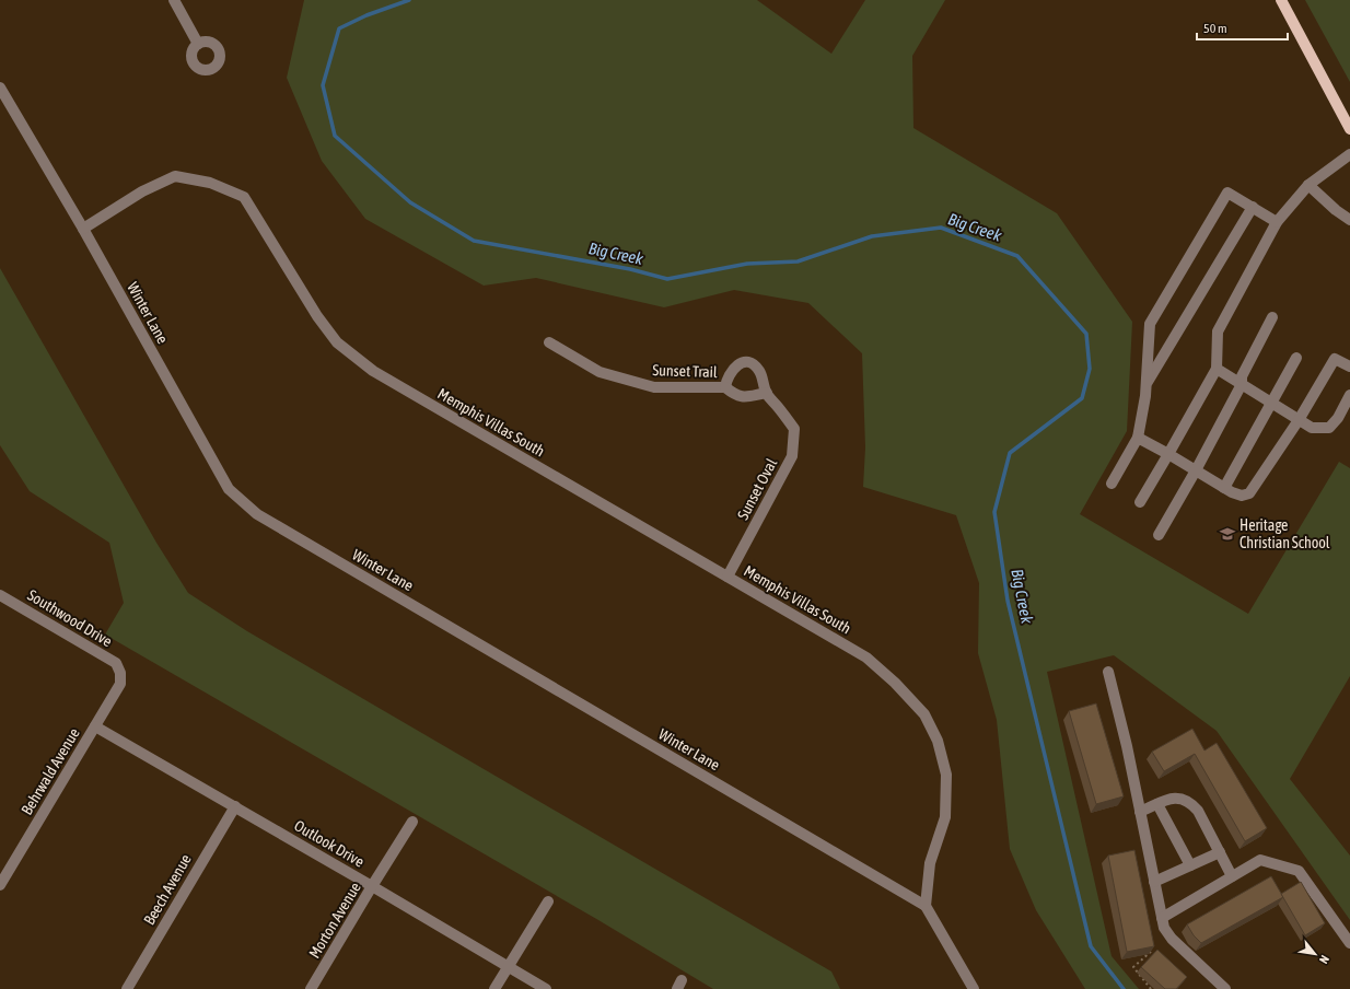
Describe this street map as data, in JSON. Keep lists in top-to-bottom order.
{
  "streets": {
    "street": [
      "Winter Lane",
      "Sunset Trail",
      "Memphis Villas South",
      "Sunset Oval",
      "Southwood Drive",
      "Behrwald Avenue",
      "Outlook Drive",
      "Beech Avenue",
      "Morton Avenue"
    ]
  },
  "crossings": [
    ["Winter Lane", "Memphis Villas South"],
    ["Sunset Trail", "Sunset Oval"],
    ["Memphis Villas South", "Sunset Oval"],
    ["Southwood Drive", "Behrwald Avenue"],
    ["Behrwald Avenue", "Outlook Drive"],
    ["Outlook Drive", "Beech Avenue"],
    ["Outlook Drive", "Morton Avenue"]
  ],
  "water": ["Big Creek"],
  "places": {
    "school or university": ["Heritage Christian School"]
  },
  "scale_bar": "50 m",
  "north": "bottom right"
}
